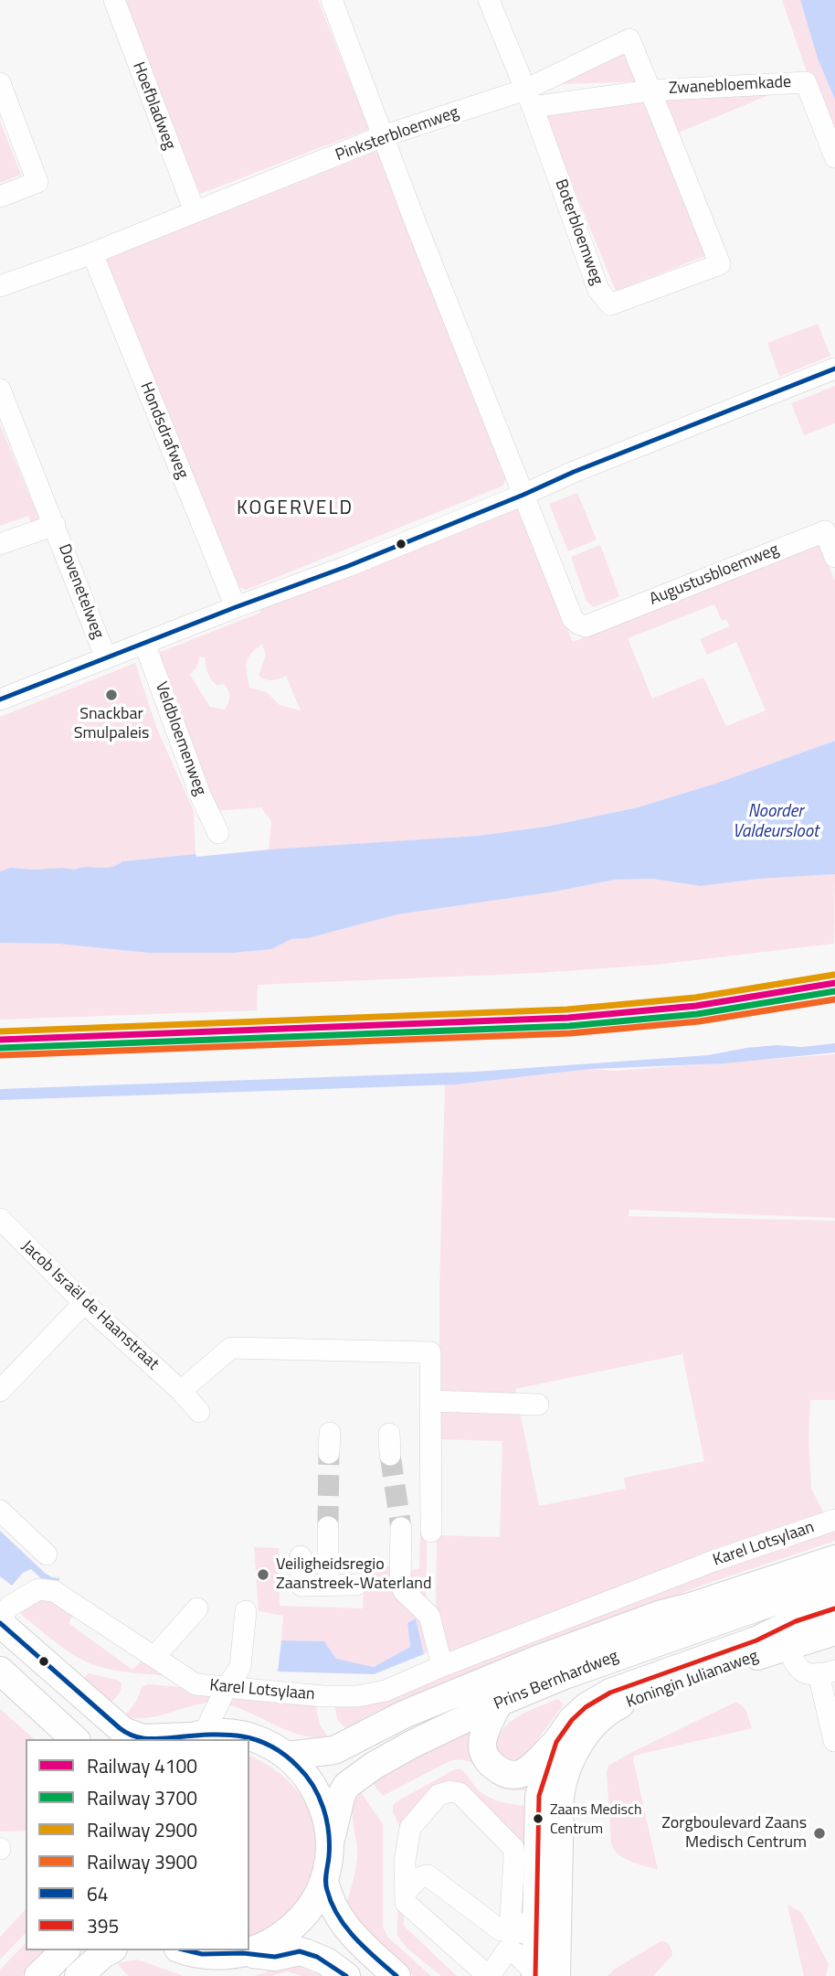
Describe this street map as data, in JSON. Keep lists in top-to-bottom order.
{
  "streets": {
    "main road": ["Koningin Julianaweg", "Prins Bernhardweg"],
    "street": [
      "Zwanebloemkade",
      "Hoefbladweg",
      "Pinksterbloemweg",
      "Boterbloemweg",
      "Hondsdrafweg",
      "Augustusbloemweg",
      "Dovenetelweg",
      "Veldbloemenweg",
      "Jacob Israël de Haanstraat",
      "Karel Lotsylaan"
    ]
  },
  "crossings": [
    ["Zwanebloemkade", "Pinksterbloemweg"],
    ["Zwanebloemkade", "Boterbloemweg"],
    ["Hoefbladweg", "Pinksterbloemweg"],
    ["Pinksterbloemweg", "Boterbloemweg"],
    ["Pinksterbloemweg", "Hondsdrafweg"]
  ],
  "districts": ["KOGERVELD"],
  "water": ["Noorder Valdeursloot"],
  "places": [
    "Snackbar Smulpaleis",
    "Veiligheidsregio Zaanstreek-Waterland",
    "Zaans Medisch Centrum",
    "Zorgboulevard Zaans Medisch Centrum"
  ],
  "lines": [
    "transit line 64",
    "rail line 2900",
    "rail line 4100",
    "rail line 3700",
    "rail line 3900",
    "transit line 395"
  ],
  "legend": [
    "Railway 4100",
    "Railway 3700",
    "Railway 2900",
    "Railway 3900",
    "64",
    "395"
  ]
}
